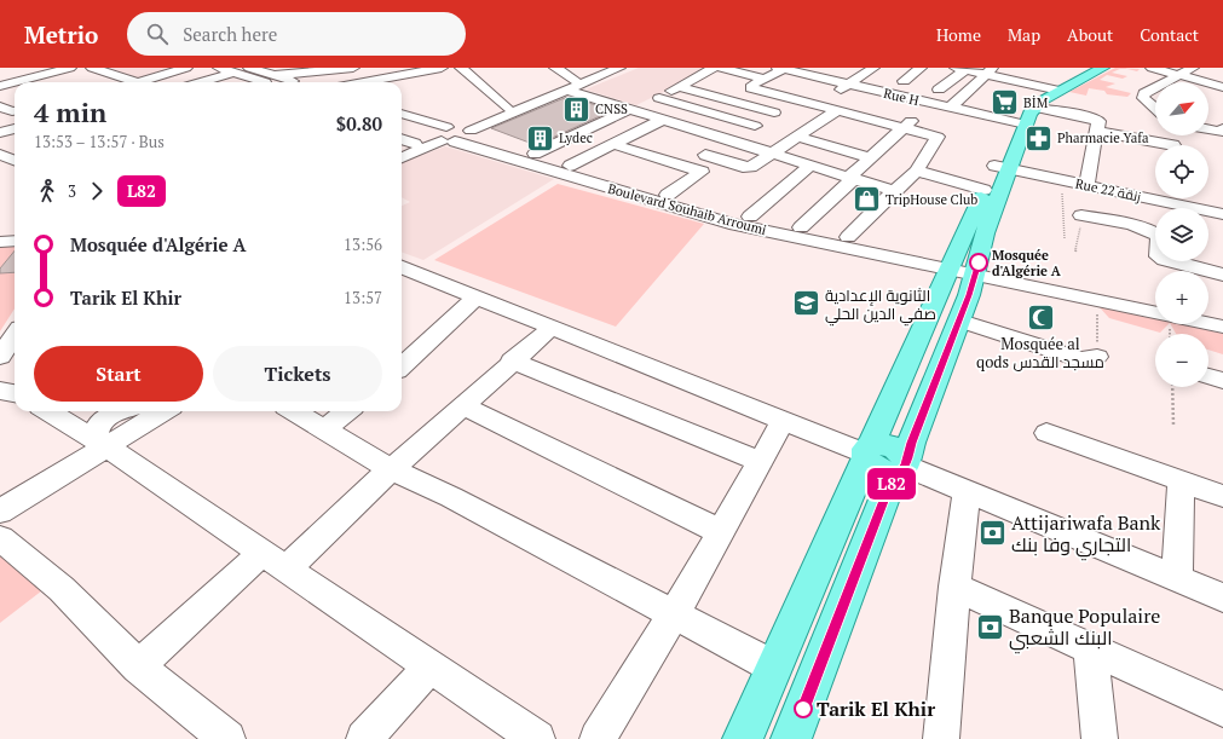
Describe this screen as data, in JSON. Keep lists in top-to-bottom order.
{
  "streets": {
    "street": ["Rue H", "Rue 22 زنقة", "Boulevard Souhaib Arroumi"]
  },
  "places": {
    "supermarket": ["BİM"],
    "building": ["CNSS", "Lydec"],
    "pharmacy": ["Pharmacie Yafa"],
    "shop": ["TripHouse Club"],
    "other": ["Mosquée d'Algérie A", "Tarik El Khir"],
    "school or university": ["الثانوية الإعدادية صفي الدين الحلي"],
    "mosque": ["Mosquée al qods مسجد القدس"],
    "bank": ["Attijariwafa Bank التجاري وفا بنك", "Banque Populaire البنك الشعبي"]
  },
  "lines": ["bus line L82"],
  "north": "top right",
  "page": {
    "header": "Metrio",
    "search": "Search here",
    "nav": [
      "Home",
      "Map",
      "About",
      "Contact"
    ],
    "on_map": "L82",
    "map_buttons": ["+", "−"],
    "heading": ["4 min", "13:53 – 13:57 · Bus", "$0.80"],
    "legs": ["3", "L82"],
    "list": [
      {
        "name": "Mosquée d'Algérie A",
        "value": "13:56"
      },
      {
        "name": "Tarik El Khir",
        "value": "13:57"
      }
    ],
    "buttons": ["Start", "Tickets"]
  }
}
